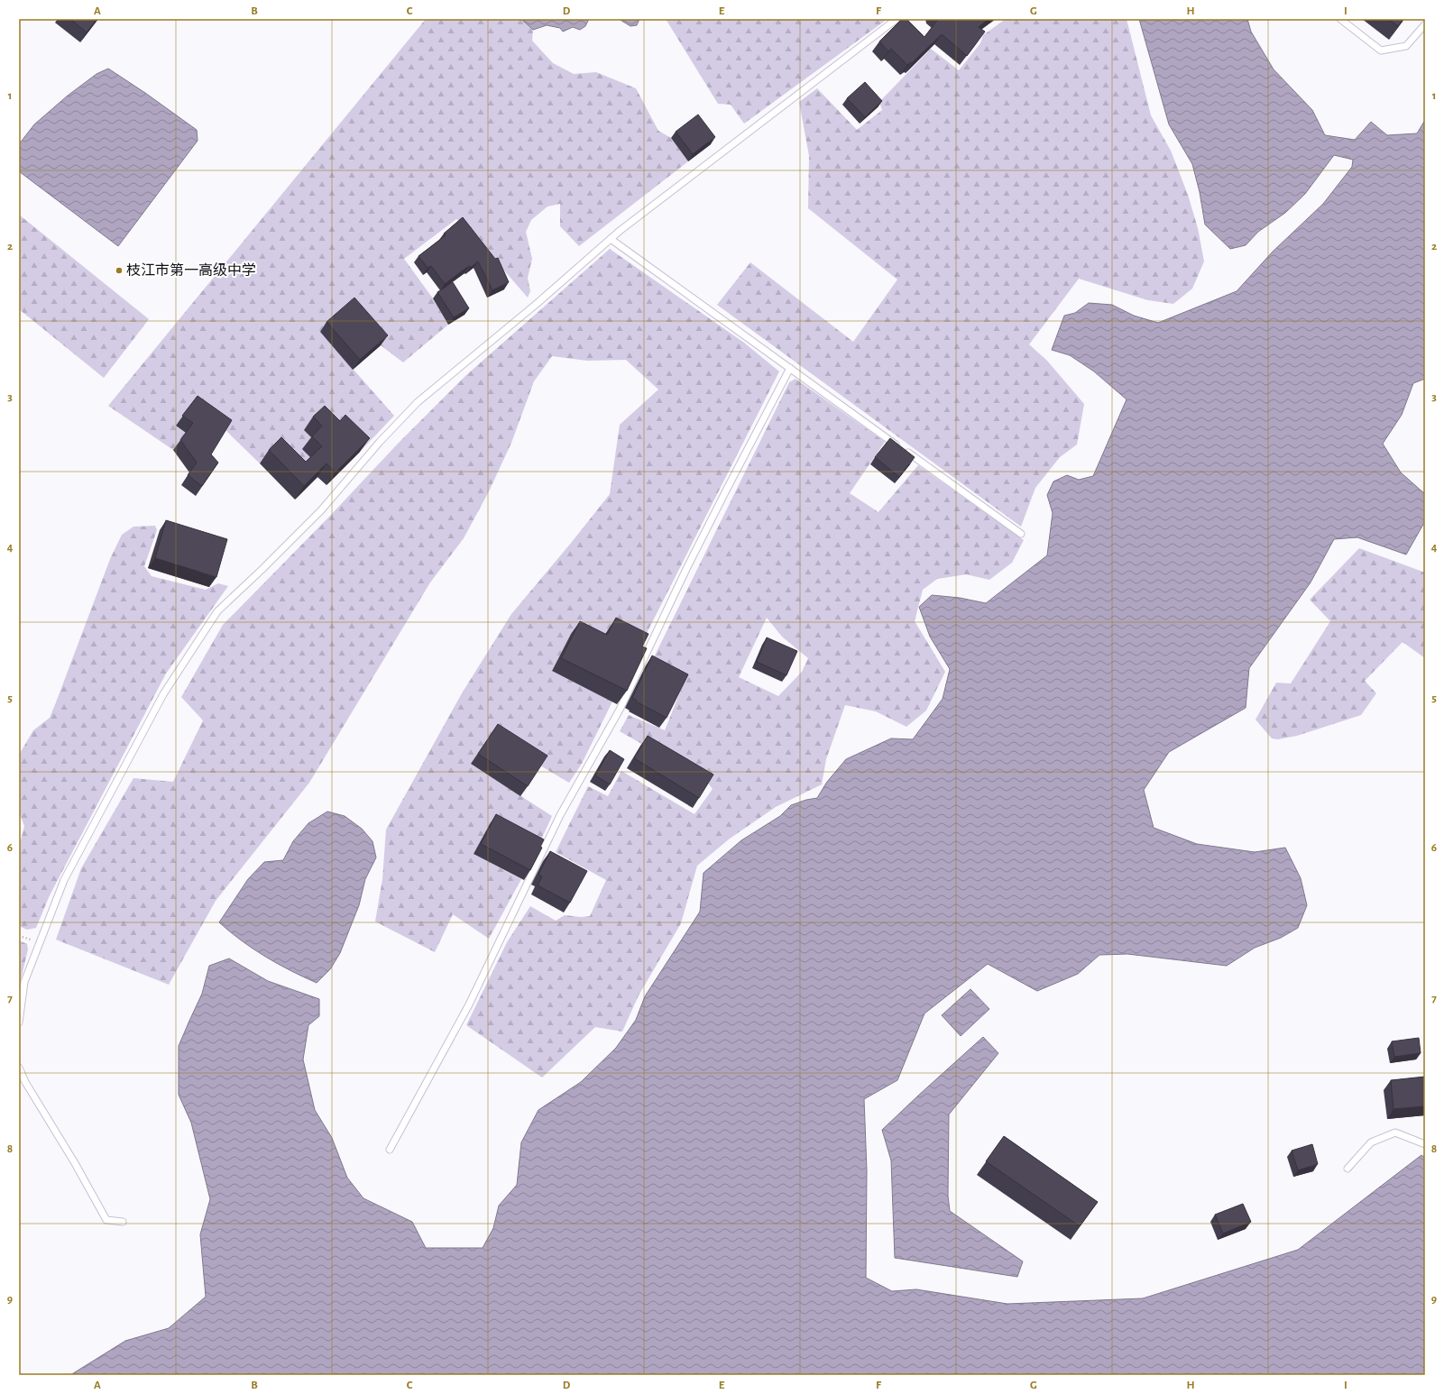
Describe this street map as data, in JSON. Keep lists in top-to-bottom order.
{
  "places": ["枝江市第一高级中学"],
  "grid": {
    "columns": [
      "A",
      "B",
      "C",
      "D",
      "E",
      "F",
      "G",
      "H",
      "I"
    ],
    "rows": [
      "1",
      "2",
      "3",
      "4",
      "5",
      "6",
      "7",
      "8",
      "9"
    ]
  }
}
